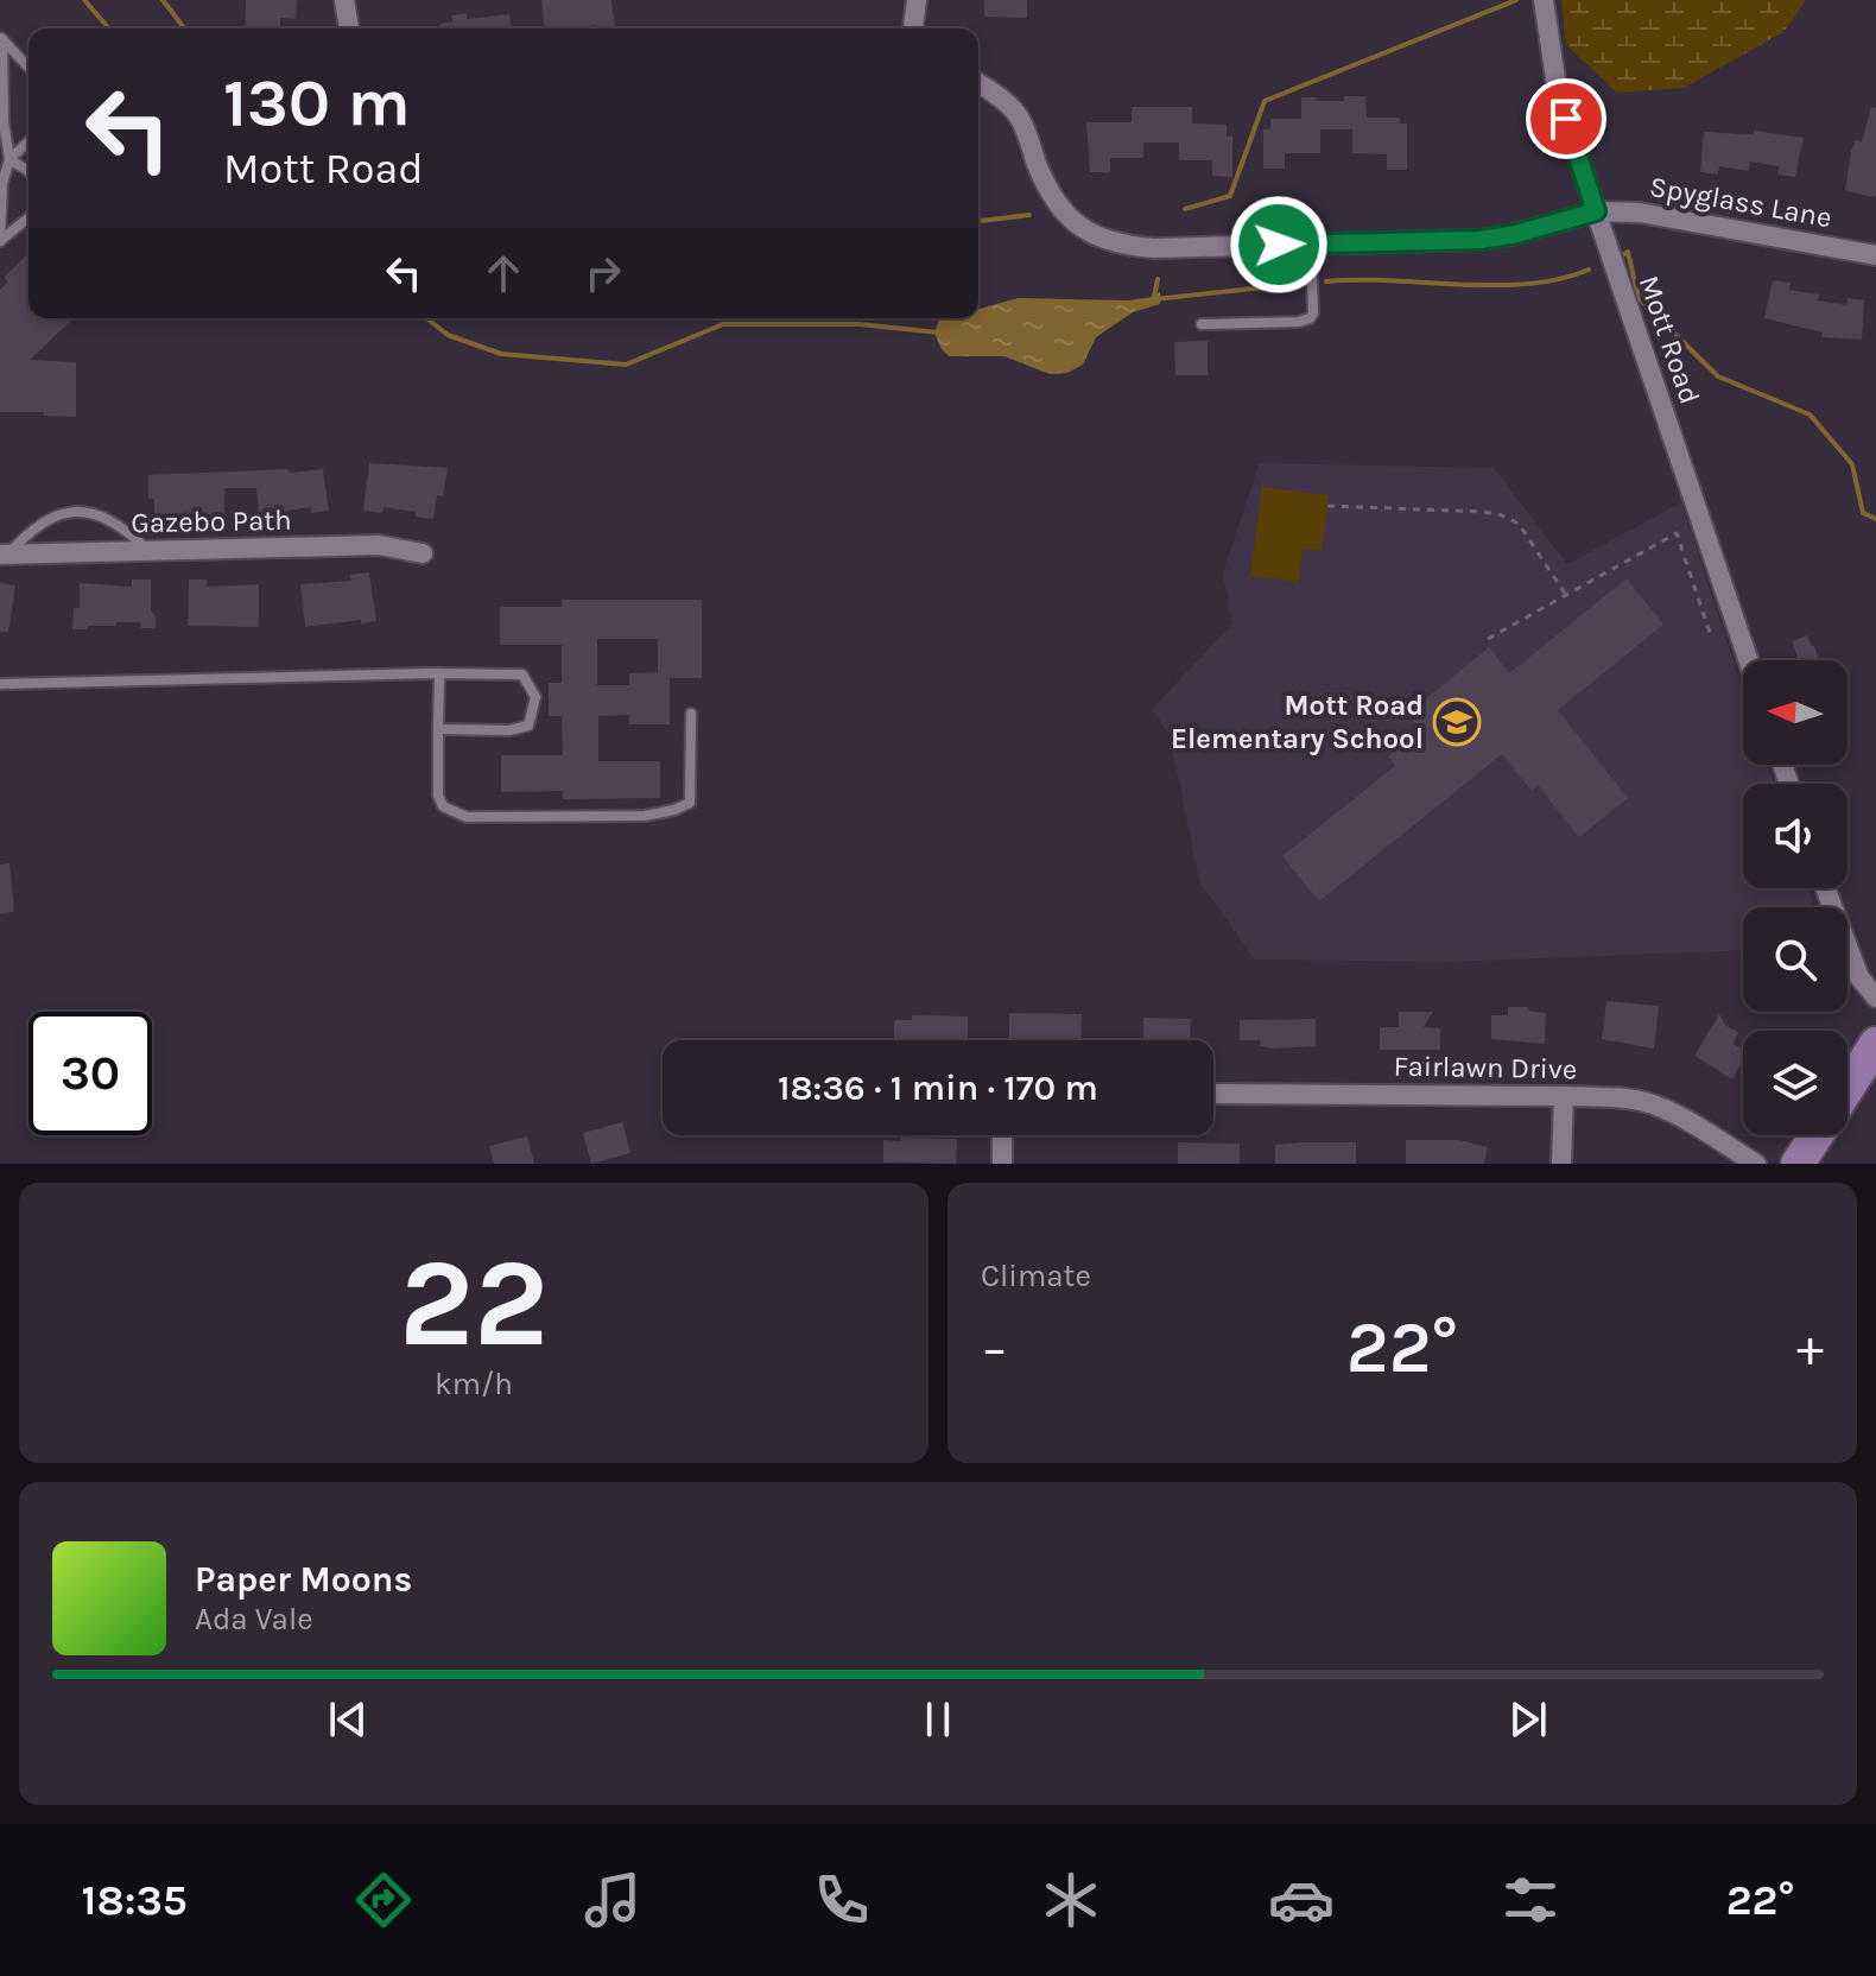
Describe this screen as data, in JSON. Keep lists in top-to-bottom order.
{
  "streets": {
    "street": [
      "Spyglass Lane",
      "Mott Road",
      "Gazebo Path",
      "Fairlawn Drive"
    ]
  },
  "crossings": [
    ["Spyglass Lane", "Mott Road"]
  ],
  "places": {
    "school or university": ["Mott Road Elementary School"]
  },
  "north": "left",
  "page": {
    "turn": ["130 m", "Mott Road"],
    "limit": "30",
    "trip": "18:36 · 1 min · 170 m",
    "tile": [
      ["22", "km/h"],
      "Climate"
    ],
    "heat": ["−", "22°", "+"],
    "song": ["Paper Moons", "Ada Vale"],
    "tabs": ["18:35", "22°"]
  }
}
